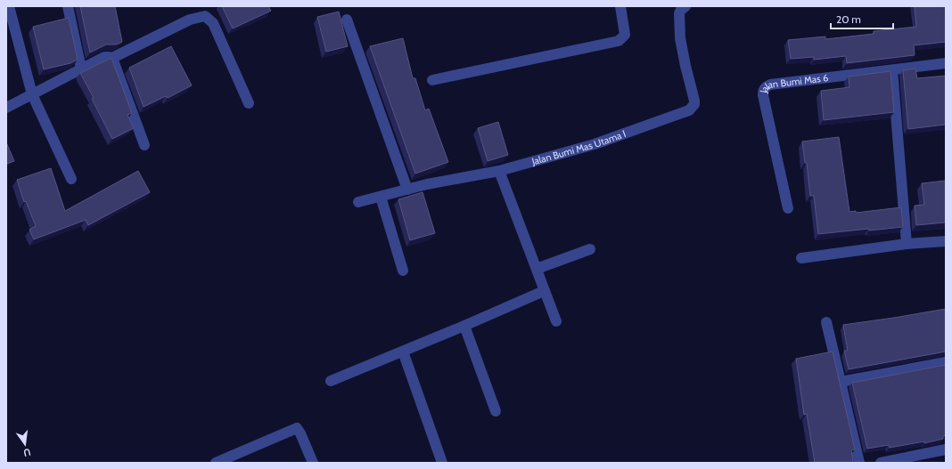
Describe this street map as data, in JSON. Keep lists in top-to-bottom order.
{
  "streets": {
    "street": ["Jalan Bumi Mas 6", "Jalan Bumi Mas Utama I"]
  },
  "scale_bar": "20 m",
  "north": "bottom"
}
